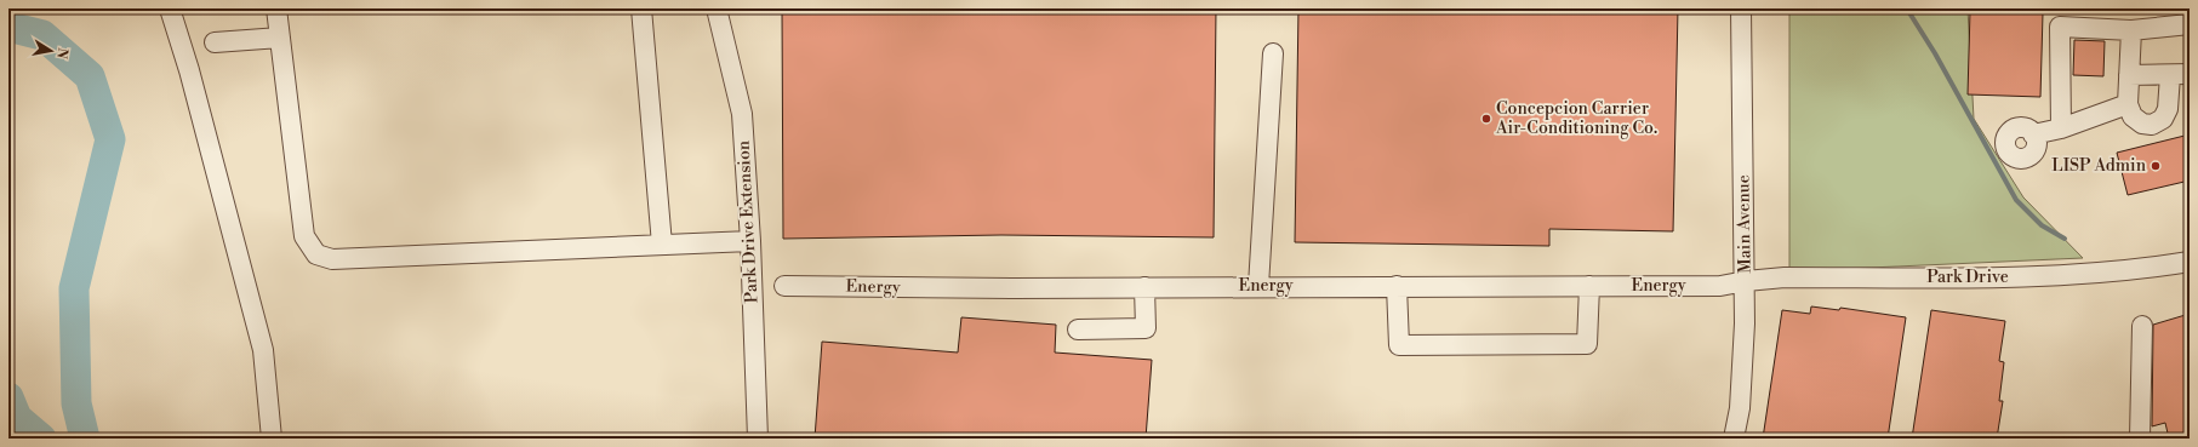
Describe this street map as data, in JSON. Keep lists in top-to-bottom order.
{
  "streets": {
    "street": [
      "Park Drive Extension",
      "Main Avenue",
      "Park Drive",
      "Energy"
    ]
  },
  "crossings": [
    ["Main Avenue", "Park Drive"],
    ["Main Avenue", "Energy"],
    ["Park Drive", "Energy"]
  ],
  "places": ["Concepcion Carrier Air-Conditioning Co.", "LISP Admin"],
  "north": "right"
}
